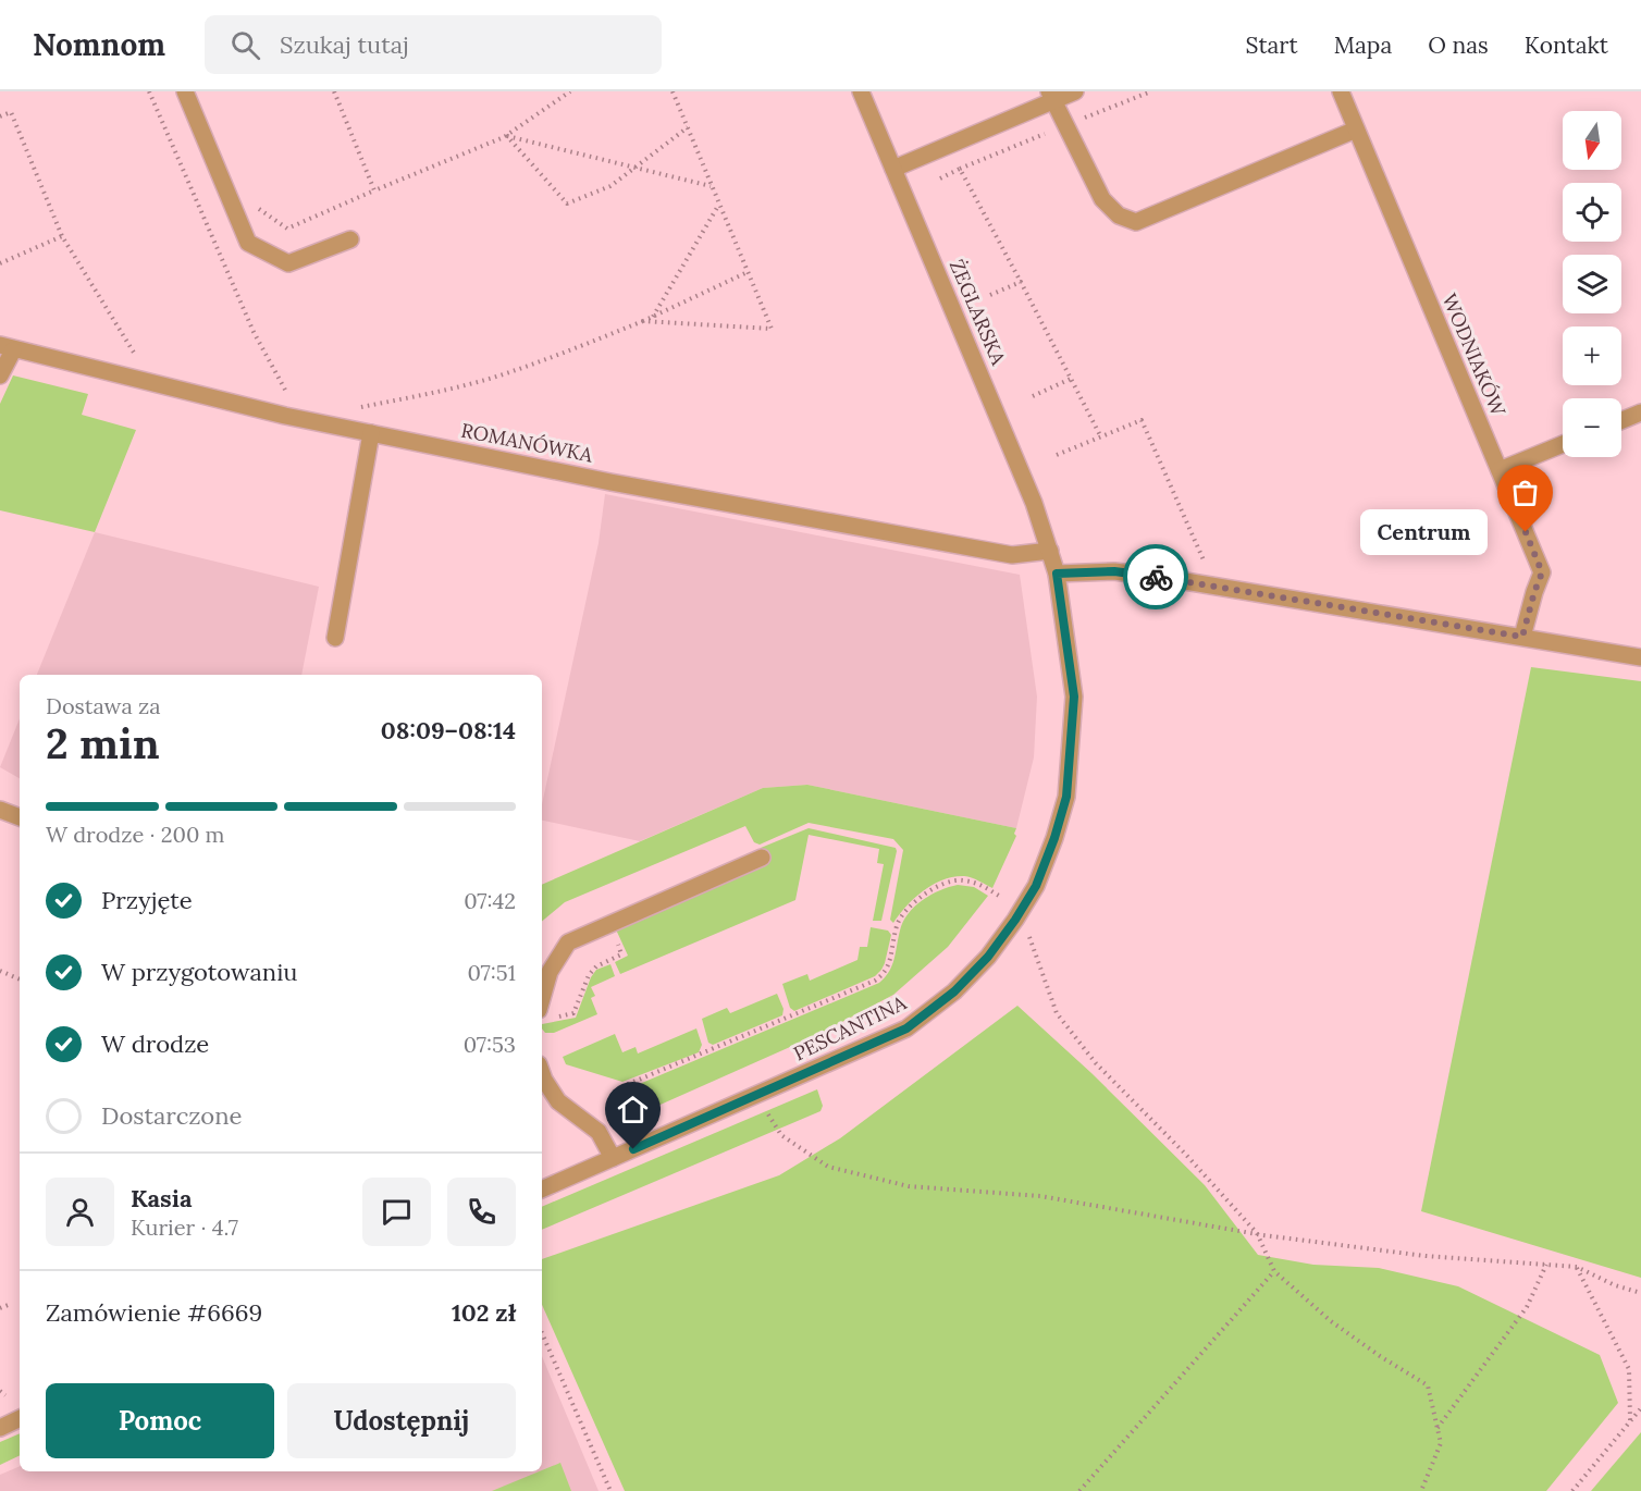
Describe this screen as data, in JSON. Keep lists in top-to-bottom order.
{
  "streets": {
    "street": [
      "ŻEGLARSKA",
      "WODNIAKÓW",
      "ROMANÓWKA",
      "PESCANTINA"
    ]
  },
  "crossings": [
    ["ŻEGLARSKA", "ROMANÓWKA"],
    ["ŻEGLARSKA", "PESCANTINA"],
    ["ROMANÓWKA", "PESCANTINA"]
  ],
  "places": ["Centrum"],
  "north": "bottom",
  "page": {
    "header": "Nomnom",
    "search": "Szukaj tutaj",
    "nav": [
      "Start",
      "Mapa",
      "O nas",
      "Kontakt"
    ],
    "map_buttons": ["+", "−"],
    "bubble": "Centrum",
    "heading": ["2 min", "Dostawa za", "08:09–08:14"],
    "panel": [
      "Kasia",
      "Kurier · 4.7",
      "Zamówienie #6669",
      "102 zł"
    ],
    "bar": "W drodze · 200 m",
    "list": [
      ["Przyjęte", "07:42"],
      ["W przygotowaniu", "07:51"],
      ["W drodze", "07:53"],
      "Dostarczone"
    ],
    "buttons": ["Pomoc", "Udostępnij"]
  }
}
